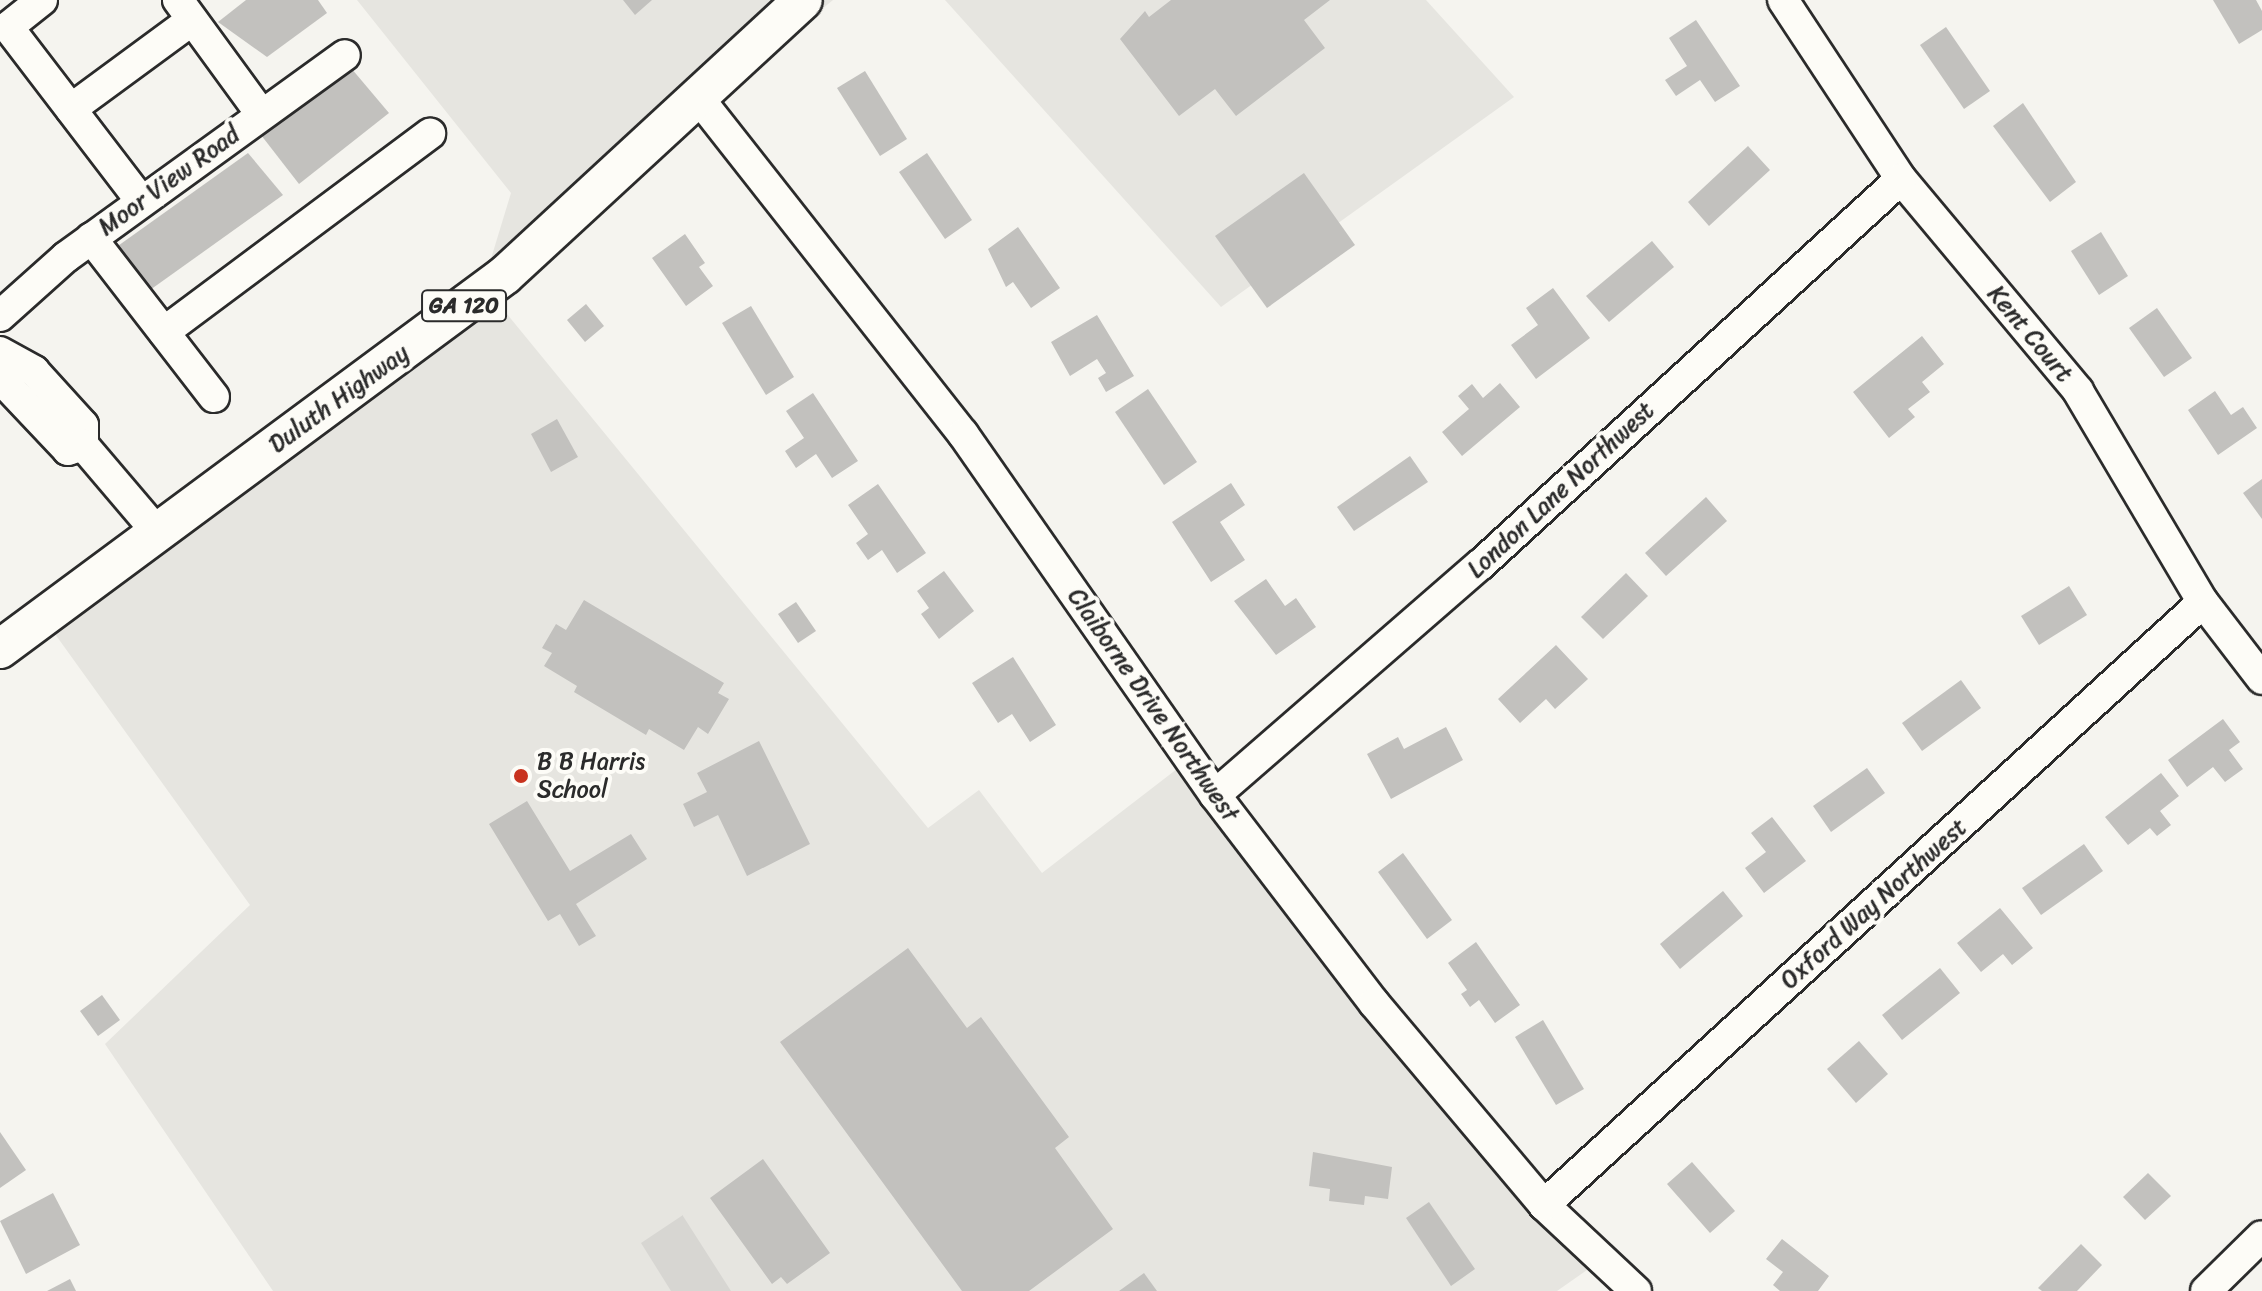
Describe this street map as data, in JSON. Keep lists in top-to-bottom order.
{
  "streets": {
    "main road": ["GA 120", "Duluth Highway"],
    "street": [
      "Moor View Road",
      "Kent Court",
      "London Lane Northwest",
      "Claiborne Drive Northwest",
      "Oxford Way Northwest"
    ]
  },
  "crossings": [
    ["Kent Court", "London Lane Northwest"],
    ["Kent Court", "Oxford Way Northwest"],
    ["Duluth Highway", "Claiborne Drive Northwest"],
    ["London Lane Northwest", "Claiborne Drive Northwest"],
    ["Claiborne Drive Northwest", "Oxford Way Northwest"]
  ],
  "places": ["B B Harris School"]
}
